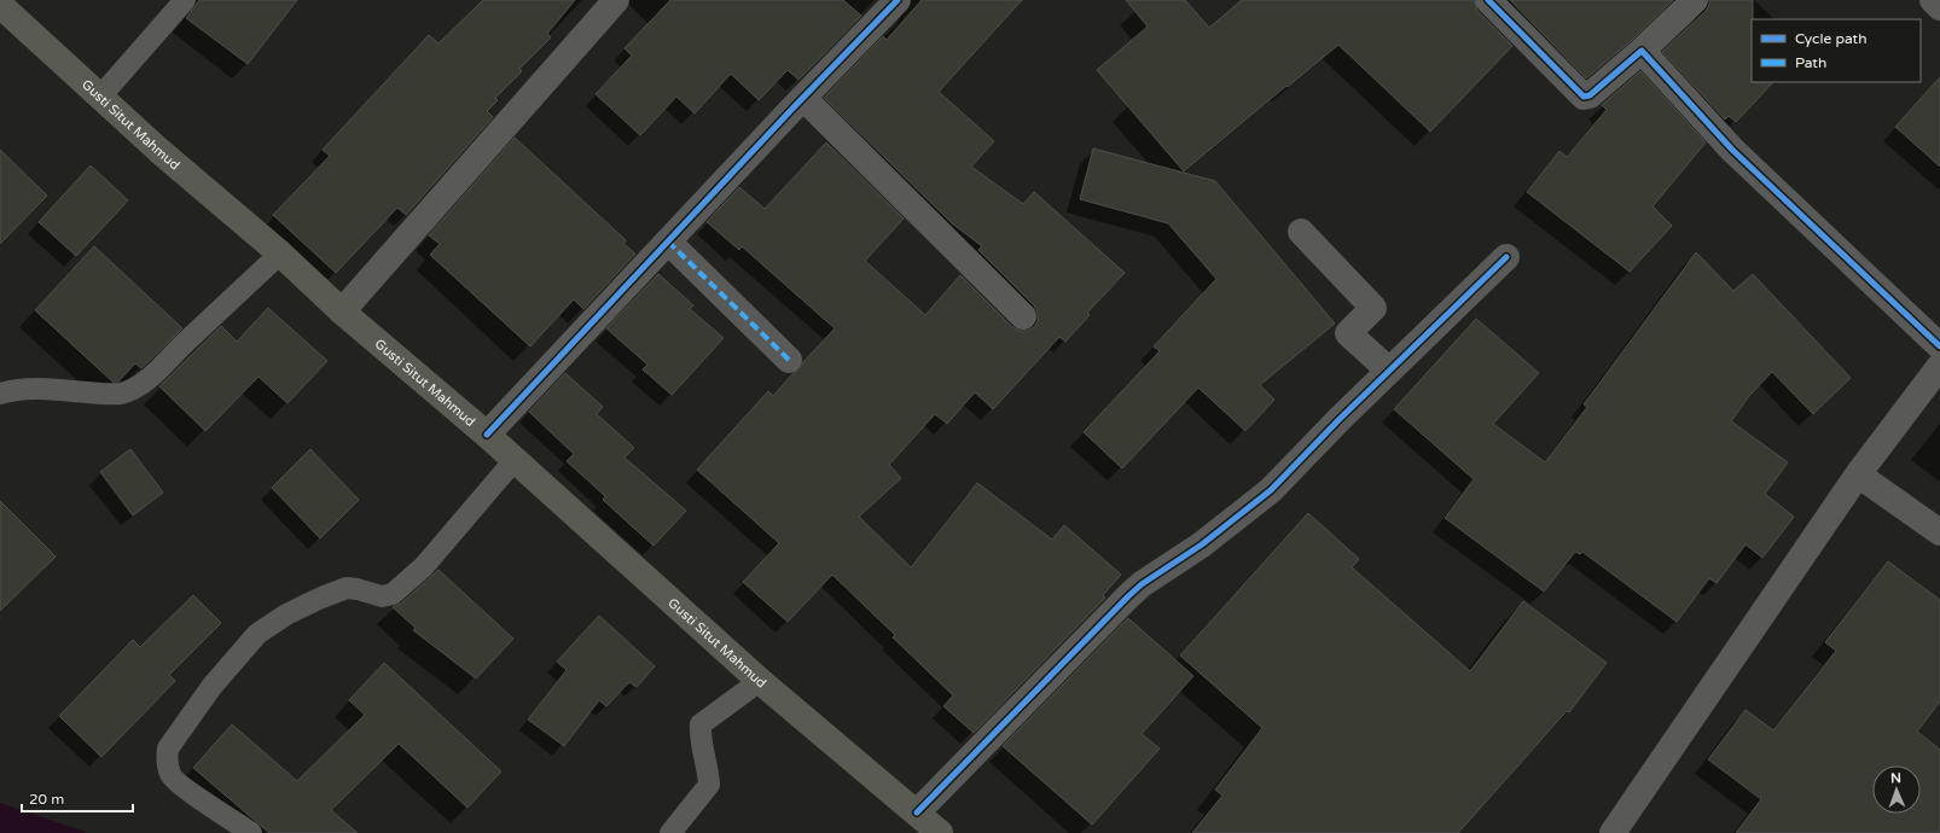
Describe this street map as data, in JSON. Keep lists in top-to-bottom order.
{
  "streets": {
    "highway": ["Gusti Situt Mahmud"]
  },
  "legend": ["Cycle path", "Path"],
  "scale_bar": "20 m",
  "north": "top"
}
